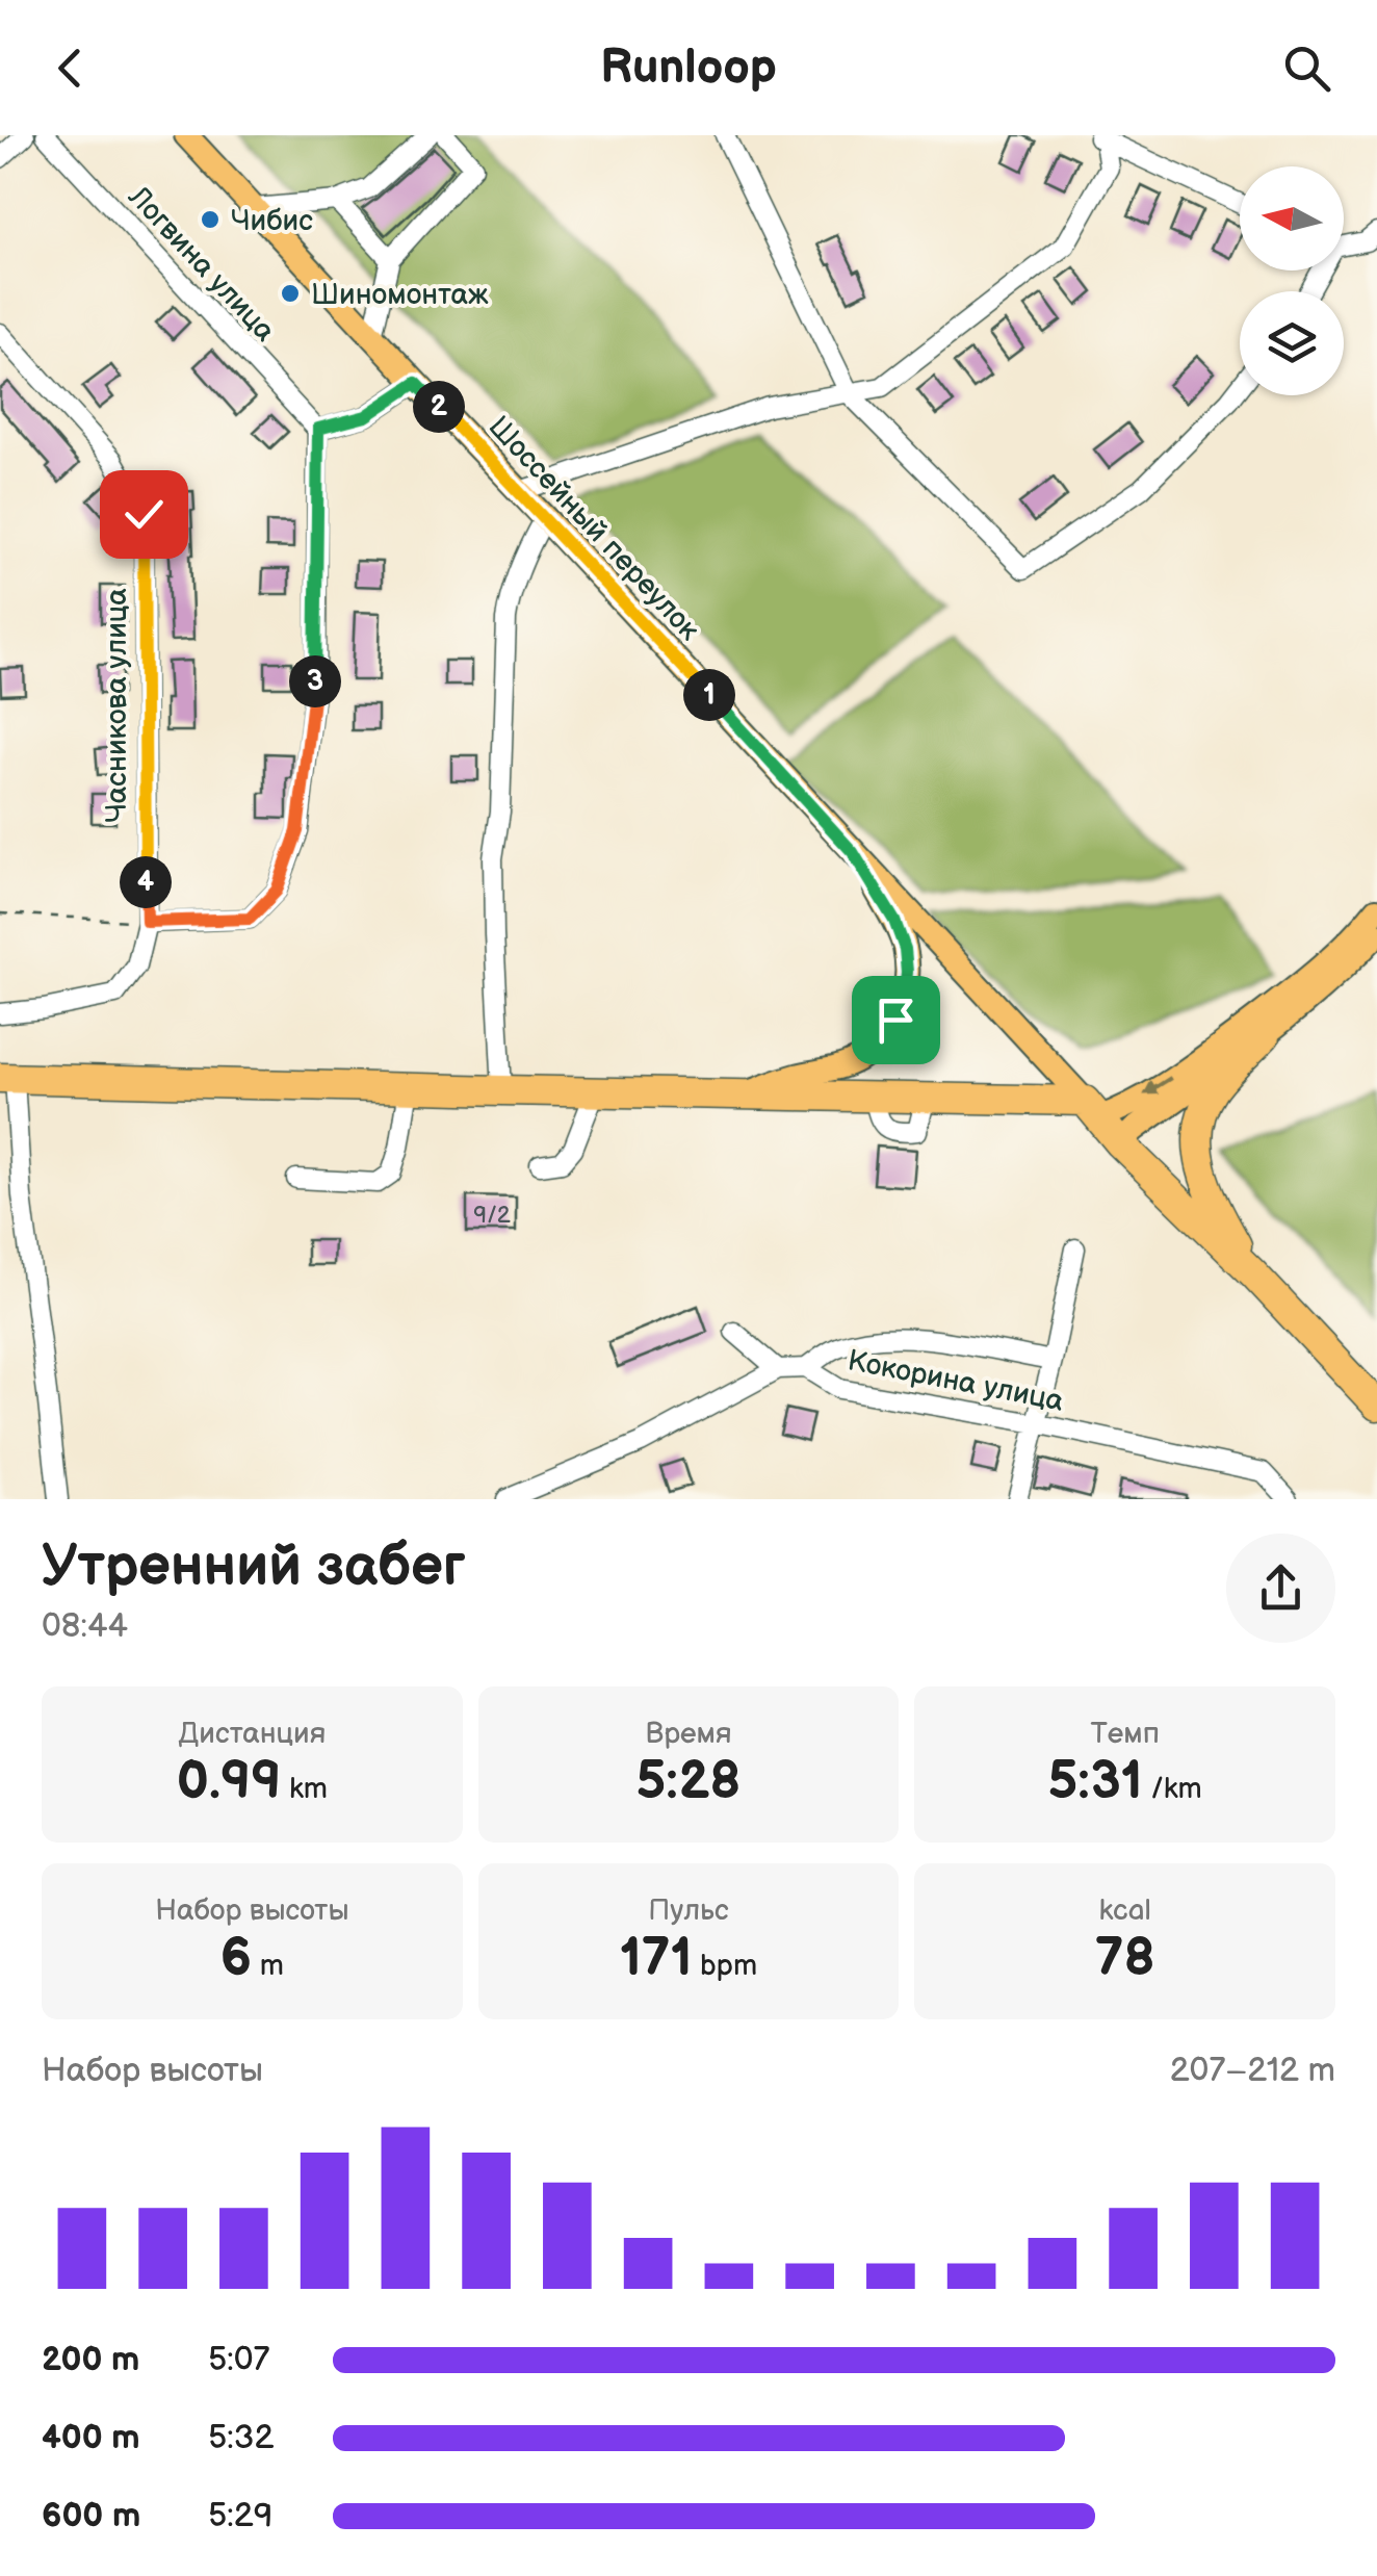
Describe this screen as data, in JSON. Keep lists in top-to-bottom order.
{
  "streets": {
    "main road": ["Шоссейный переулок"],
    "street": ["Логвина улица", "Часникова улица", "Кокорина улица"]
  },
  "places": ["Чибис", "Шиномонтаж"],
  "house_numbers": ["9/2"],
  "north": "left",
  "page": {
    "header": "Runloop",
    "pins": [
      "2",
      "3",
      "1",
      "4"
    ],
    "heading": ["Утренний забег", "08:44"],
    "stats": [
      ["Дистанция", "0.99 km"],
      ["Время", "5:28"],
      ["Темп", "5:31 /km"],
      ["Набор высоты", "6 m"],
      ["Пульс", "171 bpm"],
      ["kcal", "78"]
    ],
    "chart": ["Набор высоты", "207–212 m"],
    "list": [
      {
        "name": "200 m",
        "note": "5:07"
      },
      {
        "name": "400 m",
        "note": "5:32"
      },
      {
        "name": "600 m",
        "note": "5:29"
      }
    ]
  }
}
